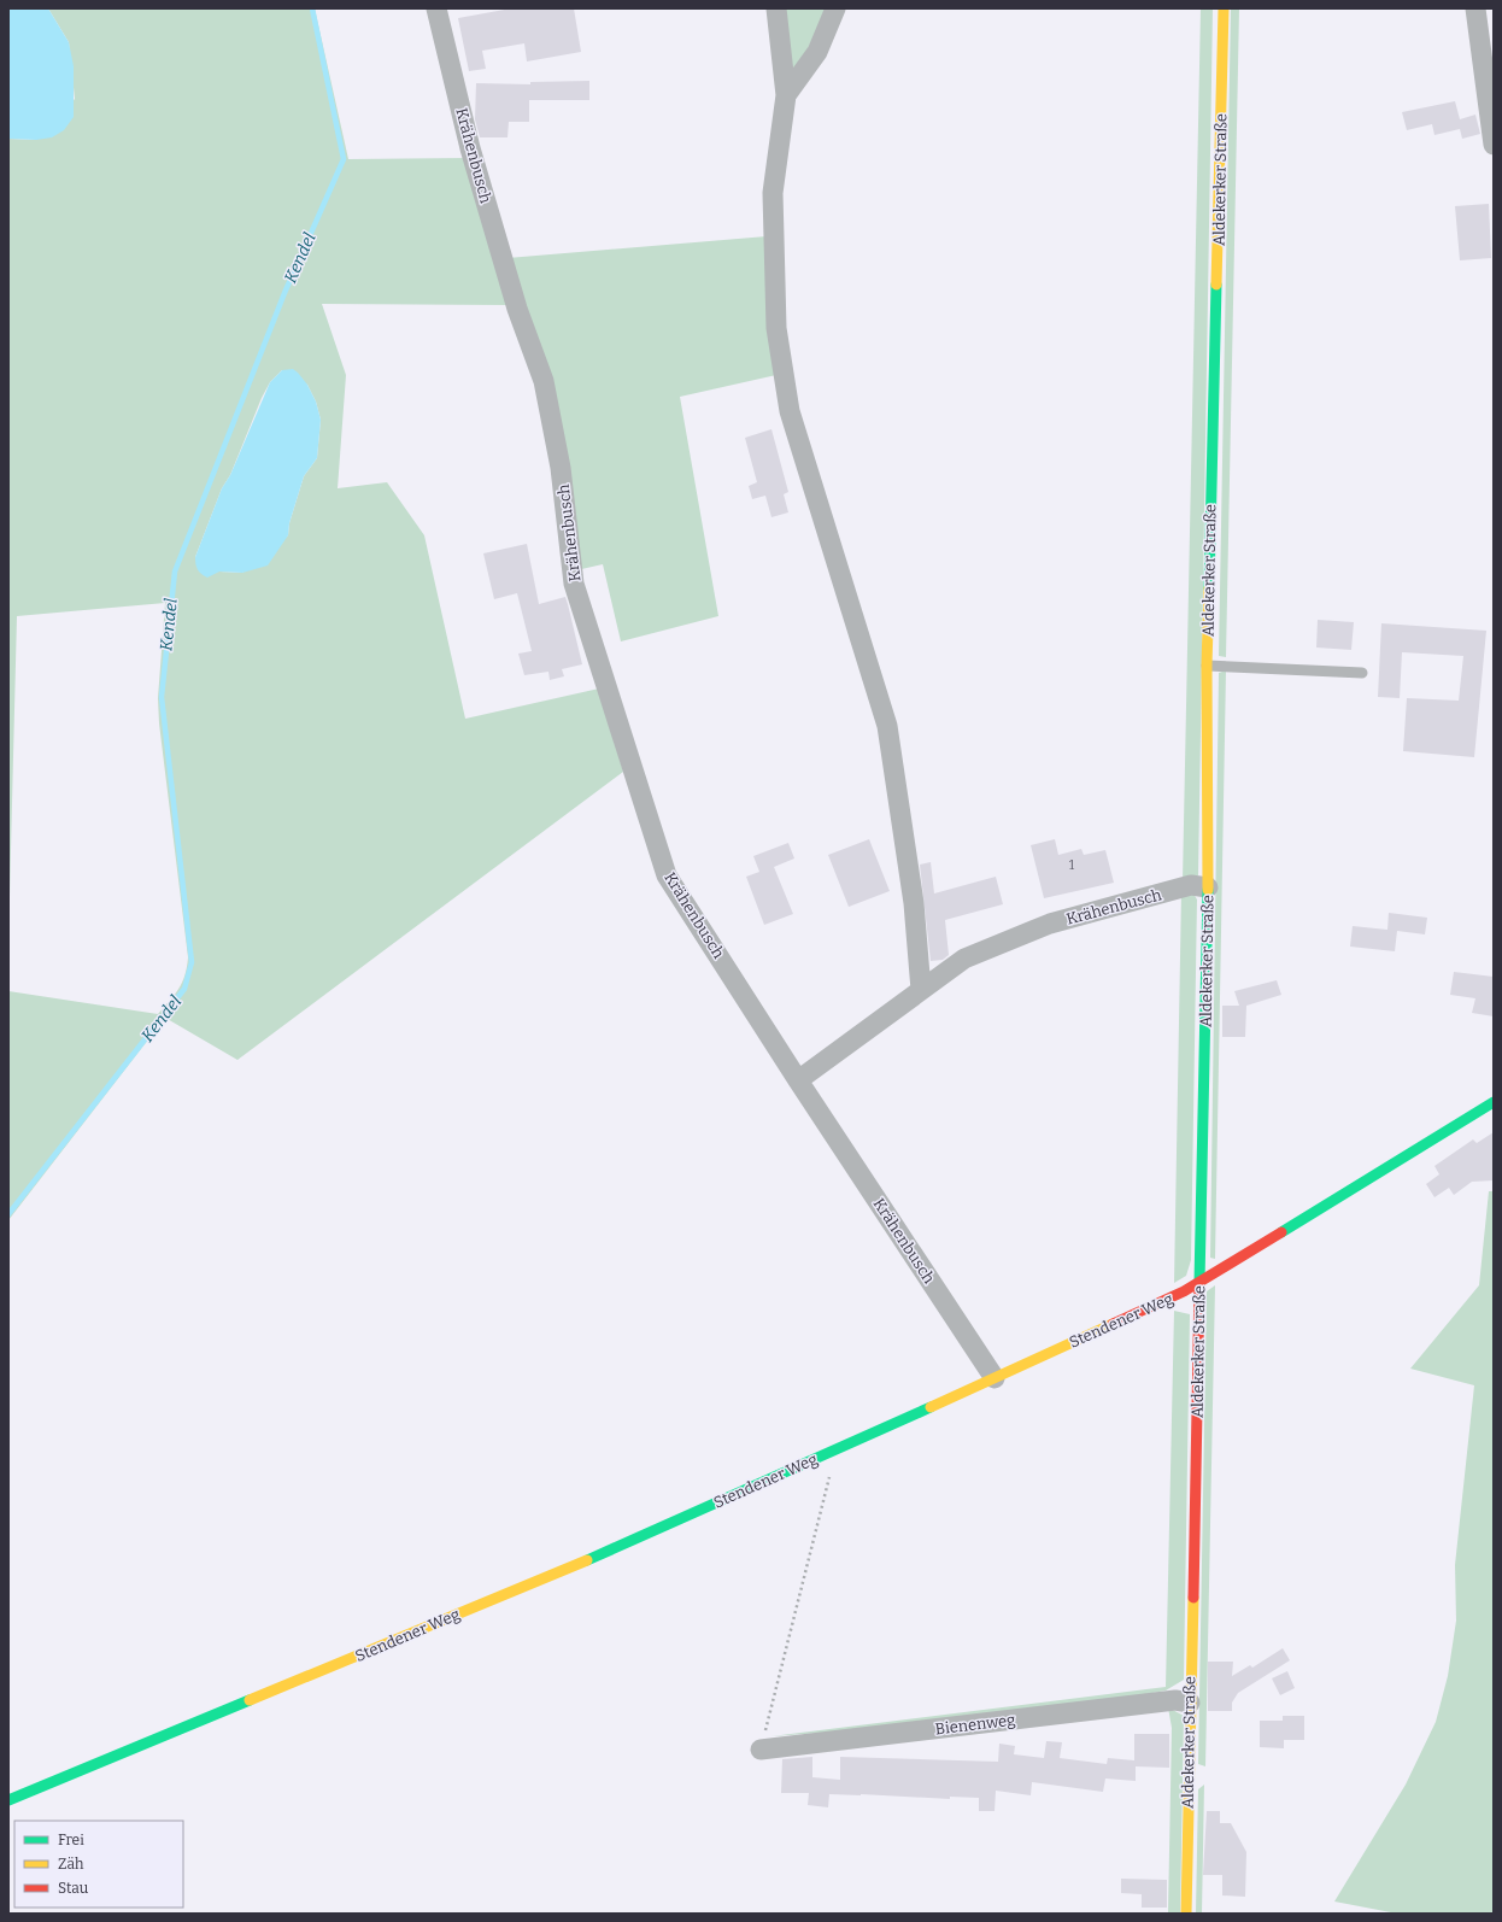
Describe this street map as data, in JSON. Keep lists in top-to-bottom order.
{
  "streets": {
    "street": [
      "Krähenbusch",
      "Aldekerker Straße",
      "Stendener Weg",
      "Bienenweg"
    ]
  },
  "crossings": [
    ["Krähenbusch", "Aldekerker Straße"],
    ["Krähenbusch", "Stendener Weg"],
    ["Aldekerker Straße", "Stendener Weg"],
    ["Aldekerker Straße", "Bienenweg"]
  ],
  "water": ["Kendel"],
  "house_numbers": ["1"],
  "legend": ["Frei", "Zäh", "Stau"]
}
